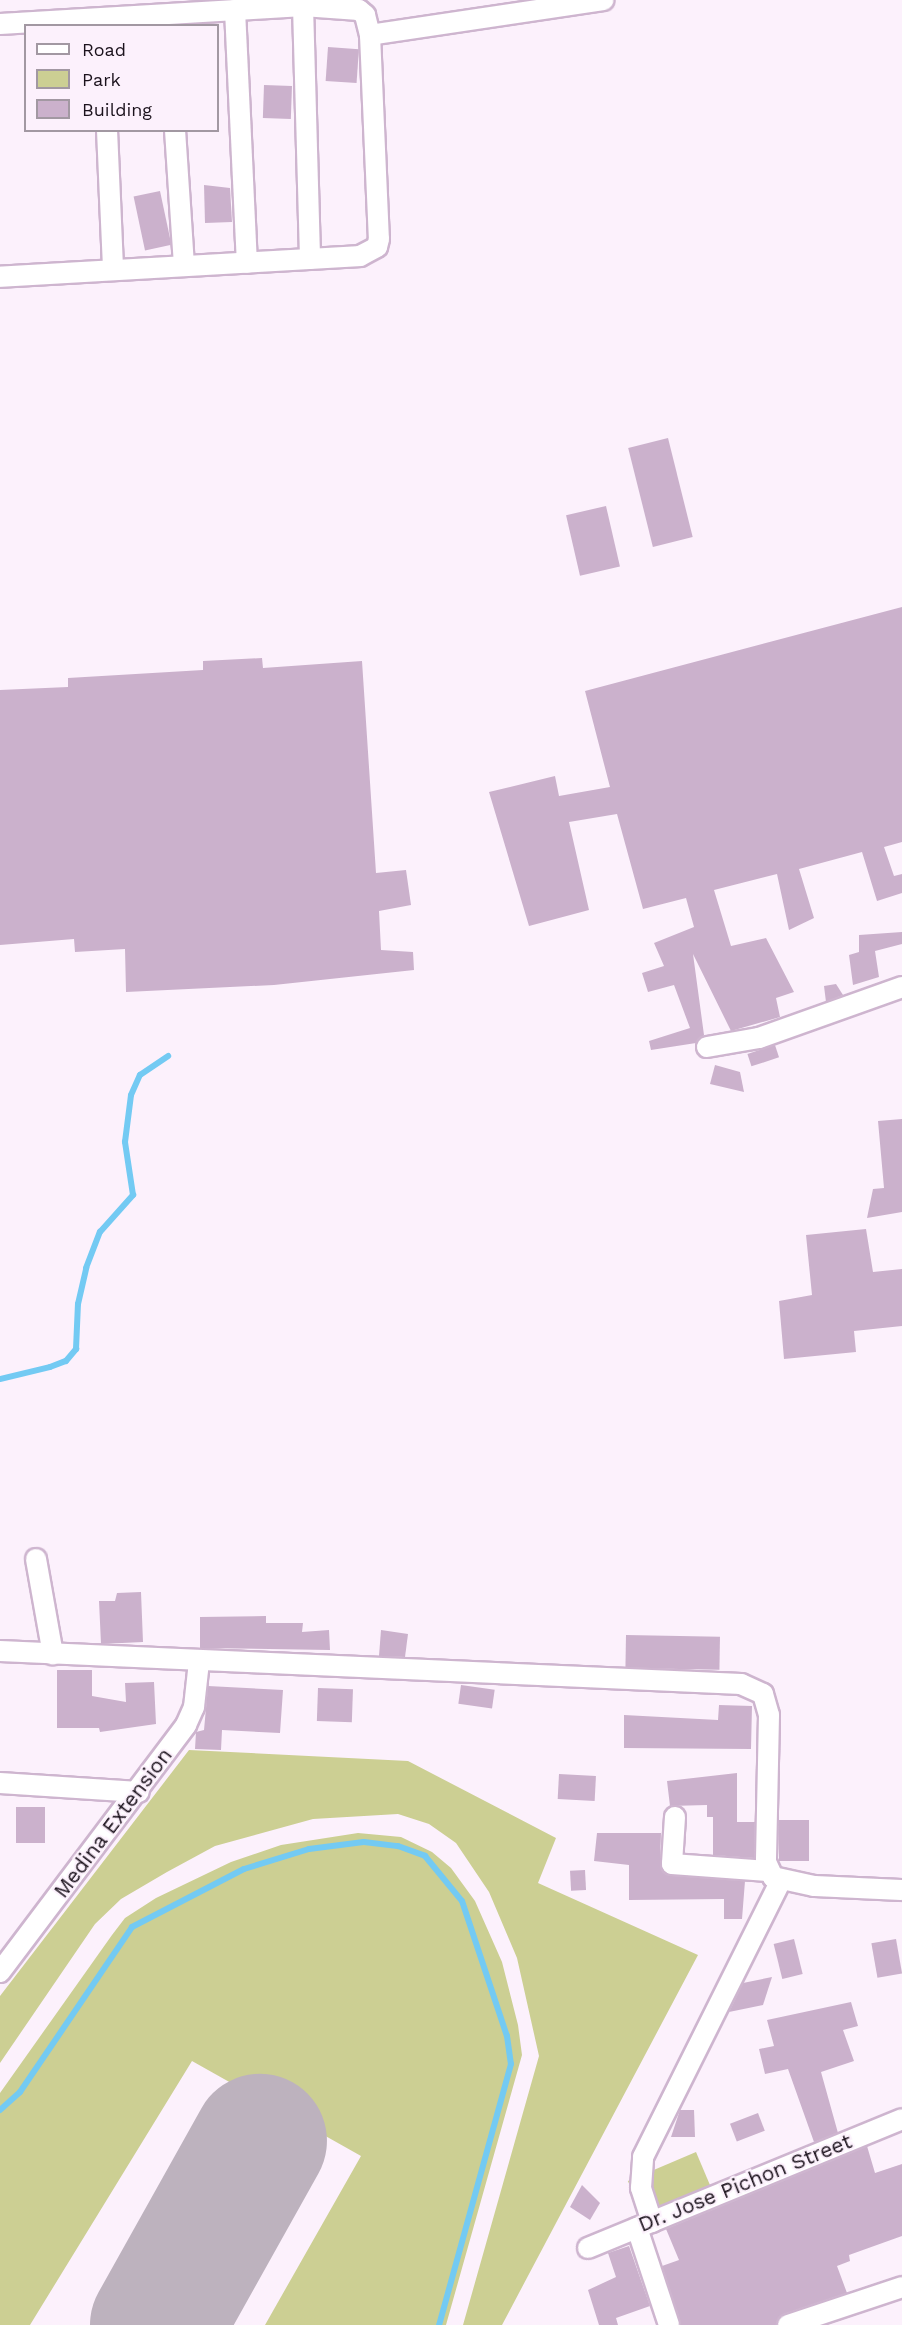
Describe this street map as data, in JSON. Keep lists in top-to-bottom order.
{
  "streets": {
    "street": ["Medina Extension", "Dr. Jose Pichon Street"]
  },
  "legend": ["Road", "Park", "Building"]
}
